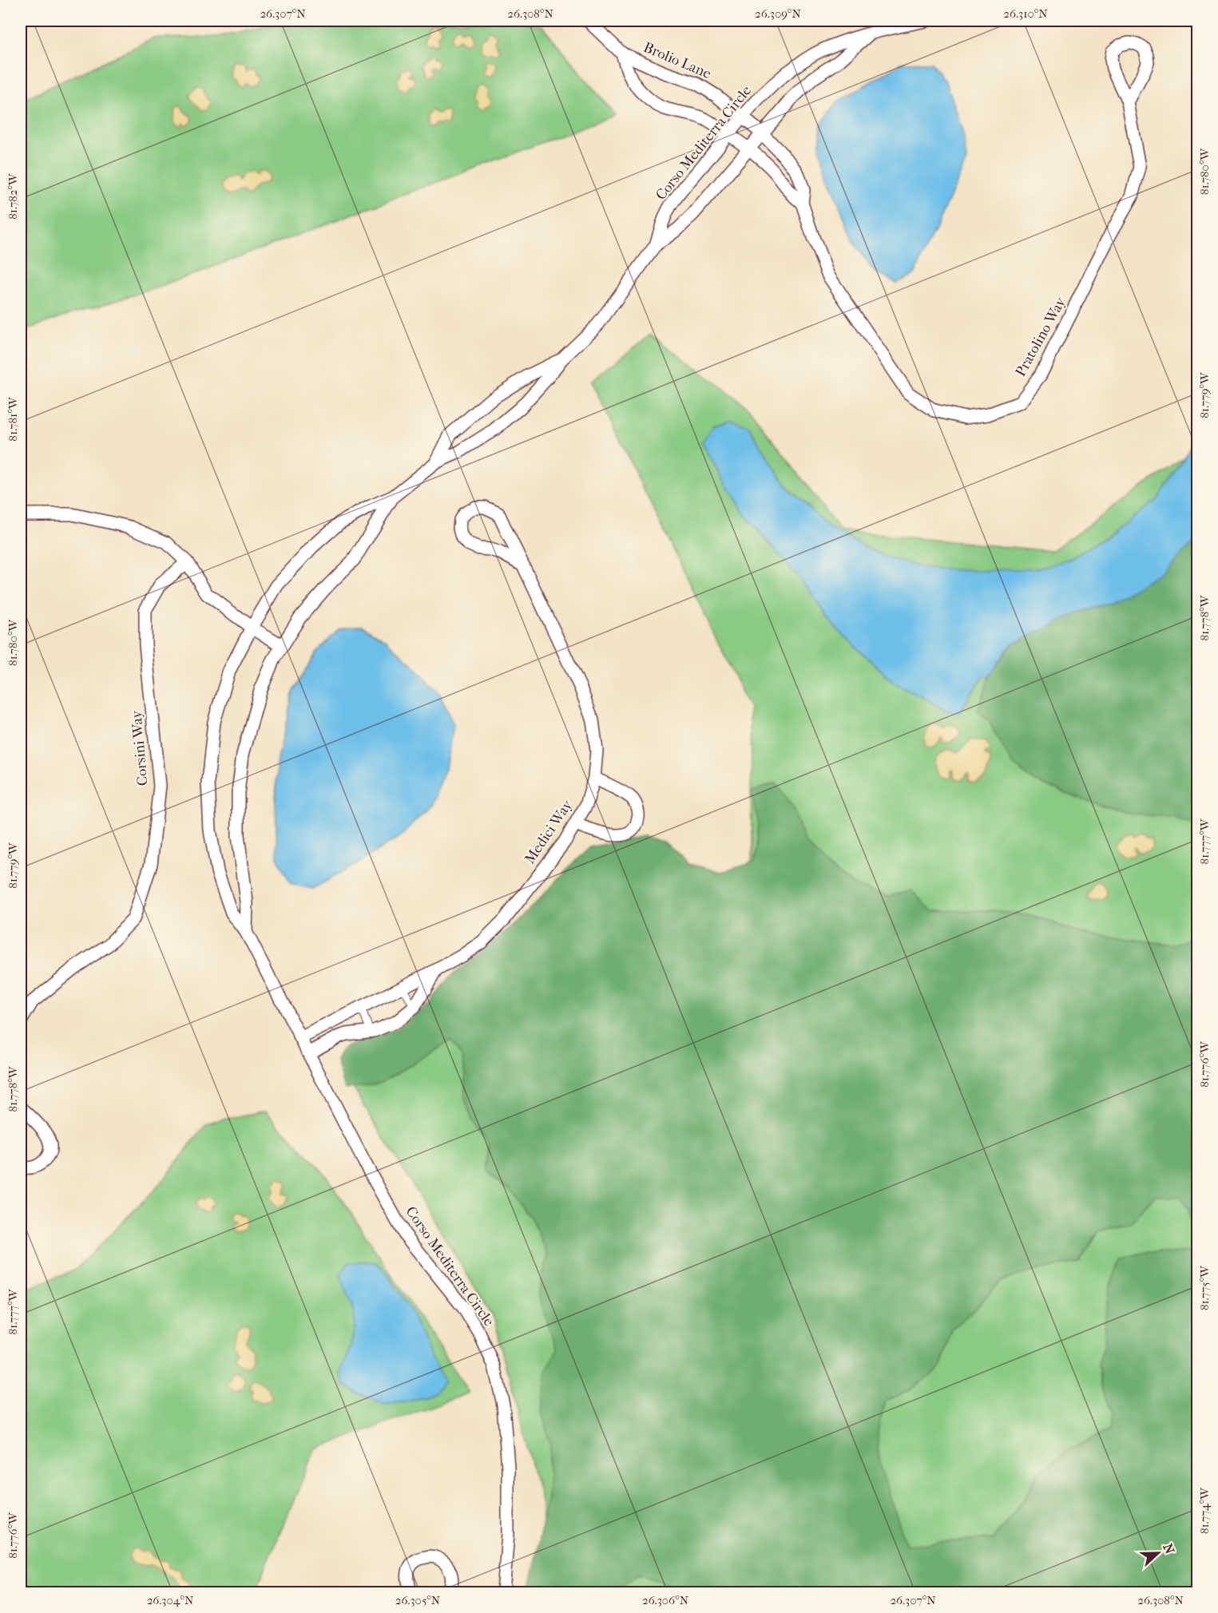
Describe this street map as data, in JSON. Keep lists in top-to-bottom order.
{
  "streets": {
    "street": [
      "Brolio Lane",
      "Corso Mediterra Circle",
      "Pratolino Way",
      "Corsini Way",
      "Medici Way"
    ]
  },
  "crossings": [
    ["Brolio Lane", "Corso Mediterra Circle"],
    ["Brolio Lane", "Pratolino Way"],
    ["Corso Mediterra Circle", "Pratolino Way"],
    ["Corso Mediterra Circle", "Medici Way"]
  ],
  "north": "right",
  "coordinates": [
    "26.307°N",
    "26.308°N",
    "26.309°N",
    "26.310°N",
    "81.780°W",
    "81.782°W",
    "81.779°W",
    "81.781°W",
    "81.778°W",
    "81.777°W",
    "81.776°W",
    "81.775°W",
    "81.774°W",
    "26.304°N",
    "26.305°N",
    "26.306°N"
  ]
}
